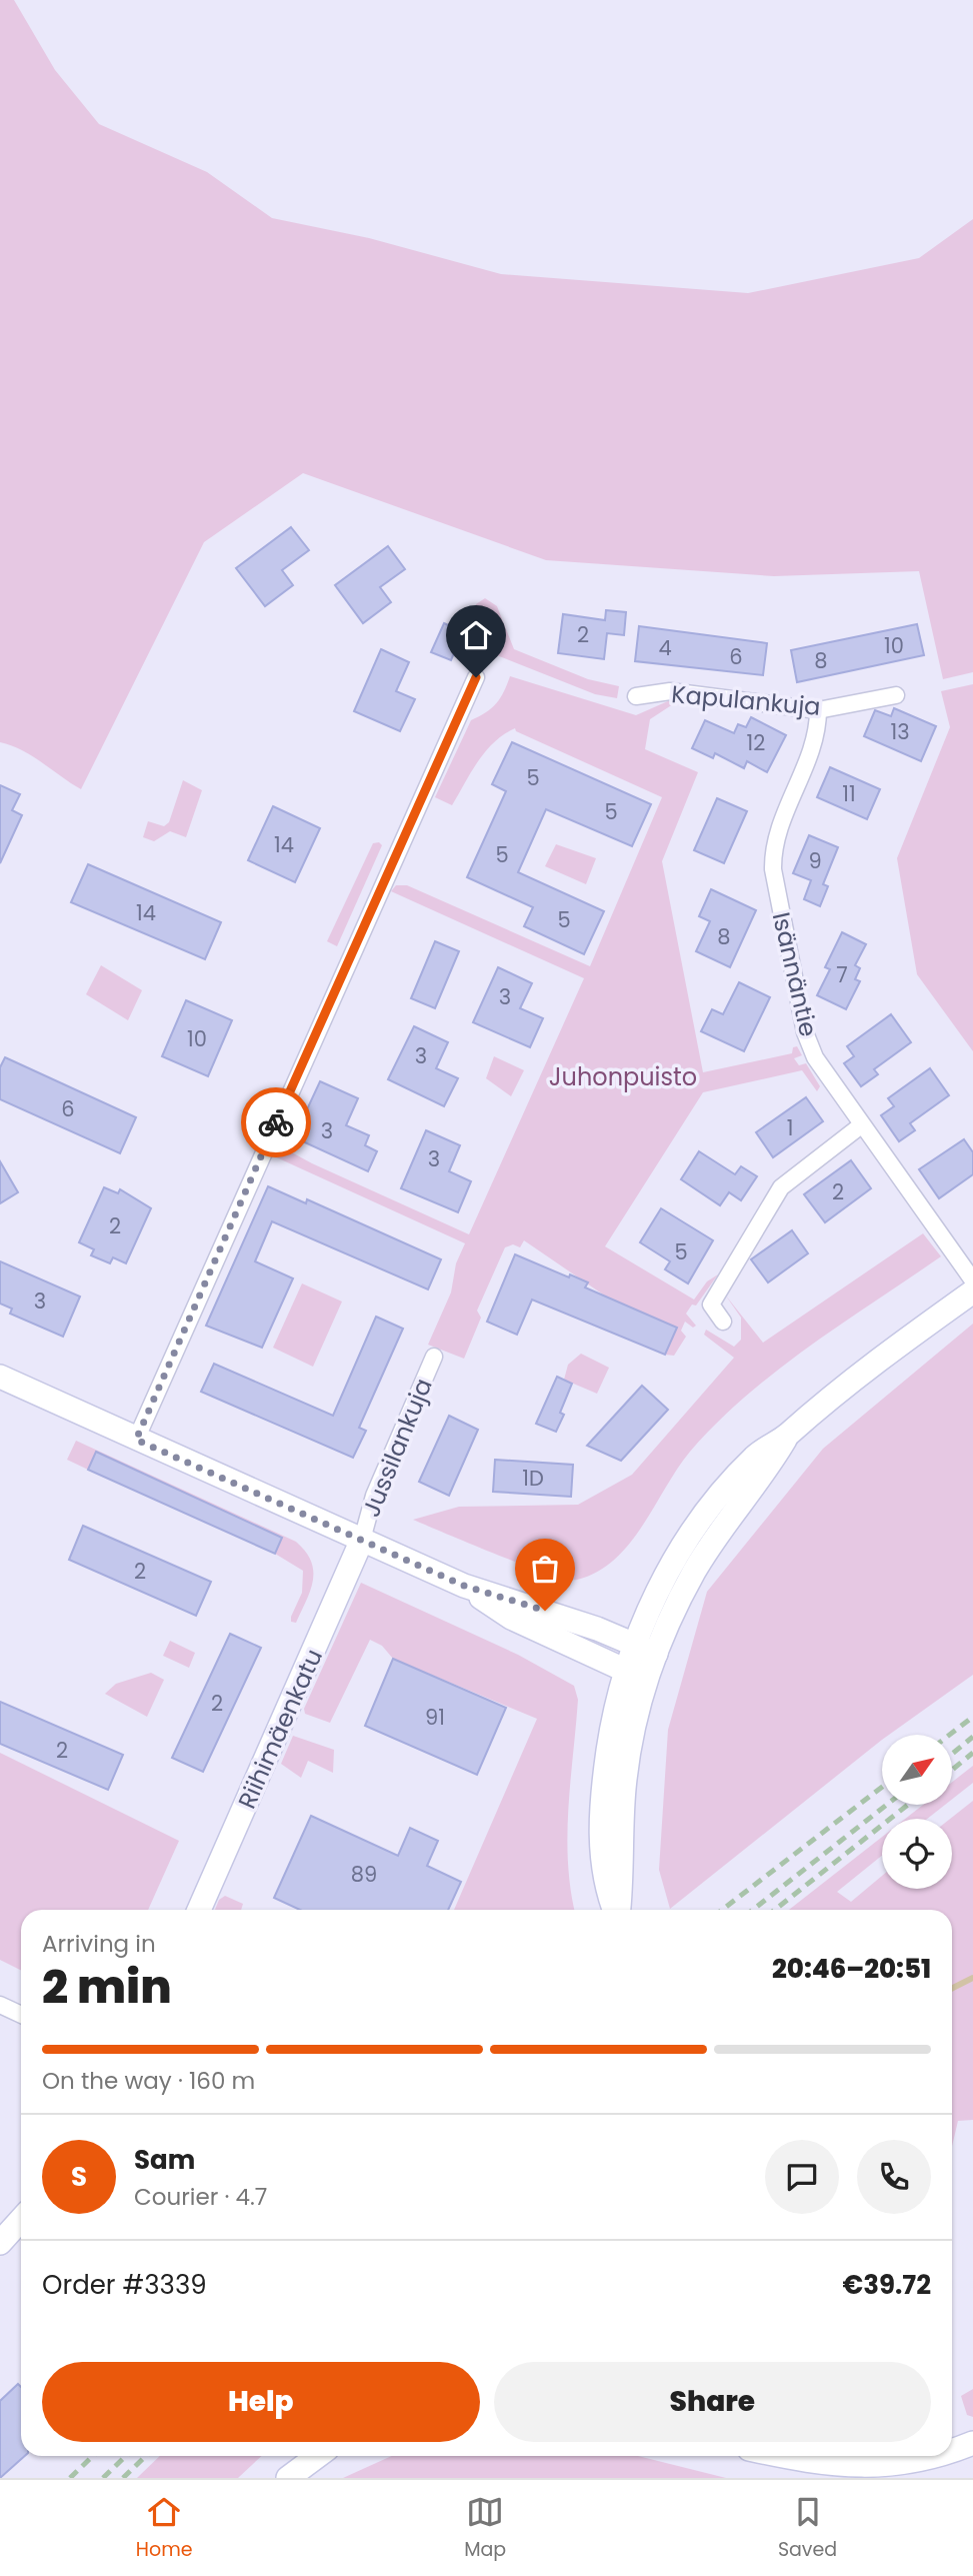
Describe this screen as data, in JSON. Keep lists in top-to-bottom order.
{
  "streets": {
    "main road": ["Riihimäenkatu"],
    "street": ["Kapulankuja", "Isännäntie", "Jussilankuja"]
  },
  "crossings": [
    ["Kapulankuja", "Isännäntie"],
    ["Jussilankuja", "Riihimäenkatu"]
  ],
  "parks": ["Juhonpuisto"],
  "house_numbers": [
    "2",
    "10",
    "4",
    "6",
    "8",
    "13",
    "12",
    "5",
    "11",
    "5",
    "14",
    "5",
    "9",
    "14",
    "5",
    "8",
    "7",
    "3",
    "10",
    "3",
    "6",
    "1",
    "3",
    "3",
    "2",
    "2",
    "5",
    "3",
    "1D",
    "2",
    "2",
    "91",
    "2",
    "89"
  ],
  "north": "top right",
  "page": {
    "heading": ["2 min", "Arriving in", "20:46–20:51"],
    "panel": [
      "Sam",
      "Courier · 4.7",
      "Order #3339",
      "€39.72"
    ],
    "bar": "On the way · 160 m",
    "round": "S",
    "buttons": ["Help", "Share"],
    "tabs": ["Home", "Map", "Saved"]
  }
}
